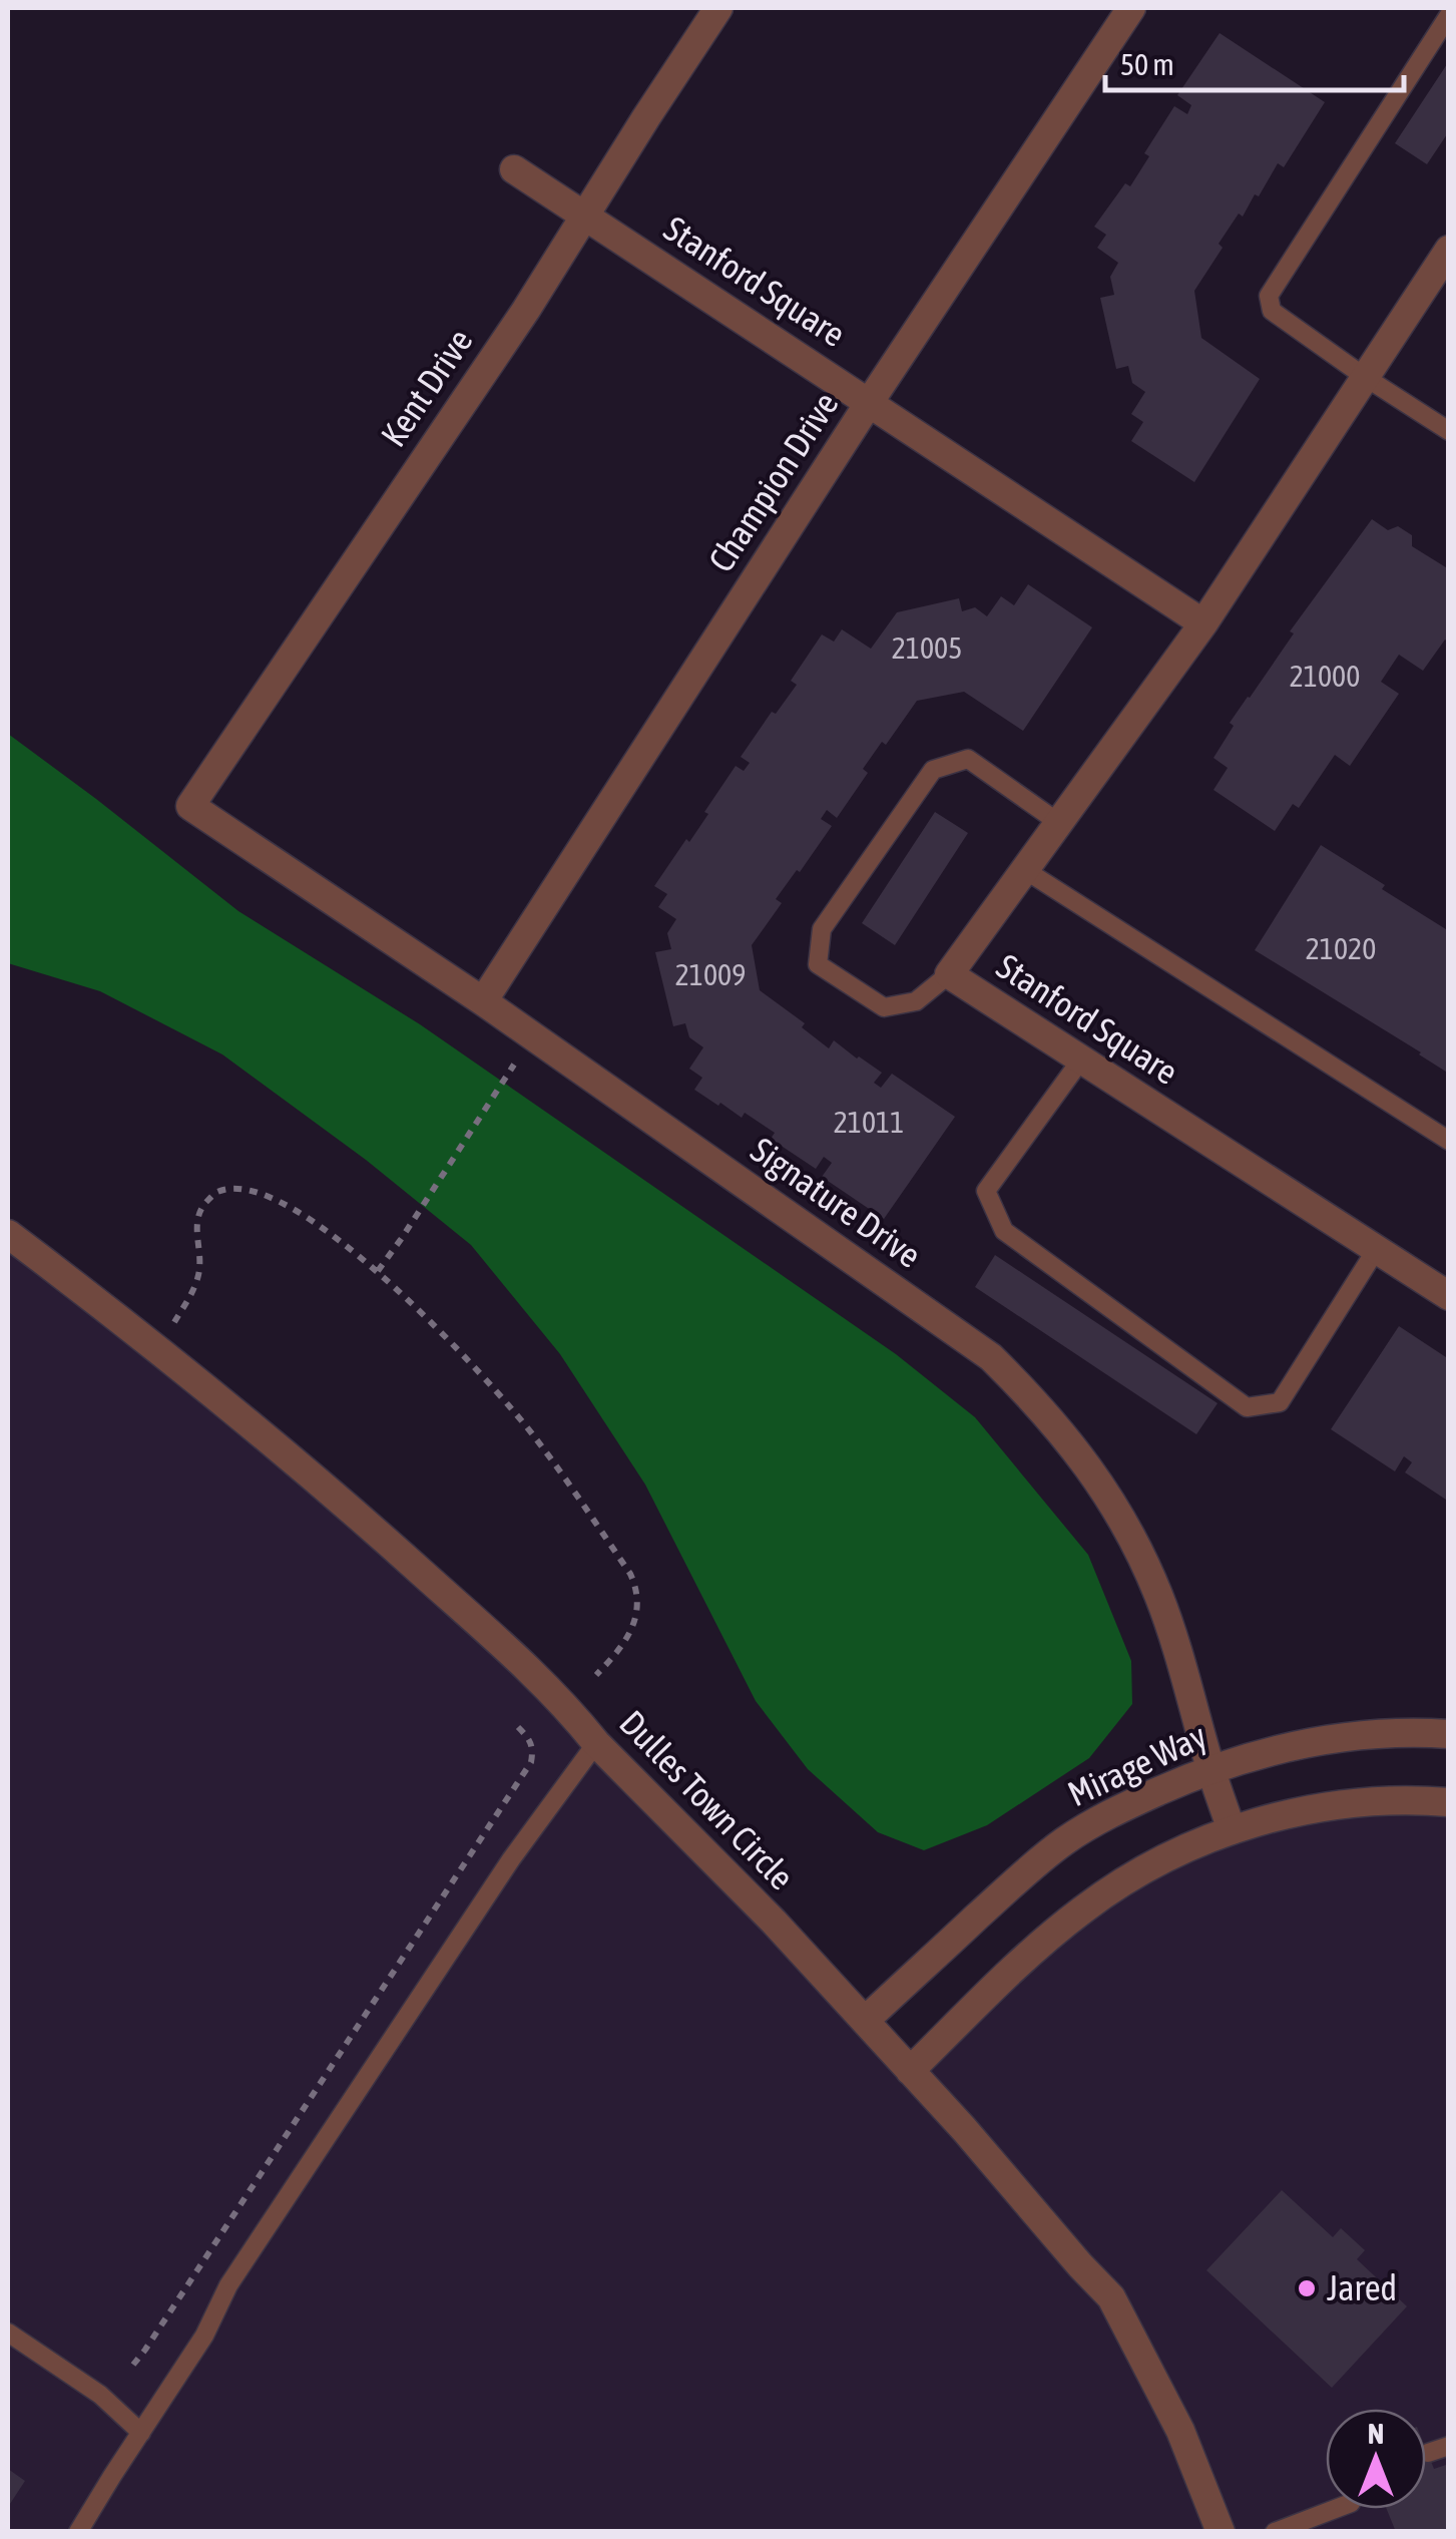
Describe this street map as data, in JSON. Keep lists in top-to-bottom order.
{
  "streets": {
    "street": [
      "Stanford Square",
      "Kent Drive",
      "Champion Drive",
      "Signature Drive",
      "Mirage Way",
      "Dulles Town Circle"
    ]
  },
  "crossings": [
    ["Stanford Square", "Kent Drive"],
    ["Stanford Square", "Champion Drive"],
    ["Kent Drive", "Signature Drive"],
    ["Champion Drive", "Signature Drive"],
    ["Signature Drive", "Mirage Way"],
    ["Mirage Way", "Dulles Town Circle"]
  ],
  "places": ["Jared"],
  "house_numbers": [
    "21005",
    "21000",
    "21020",
    "21009",
    "21011"
  ],
  "scale_bar": "50 m",
  "north": "top"
}
